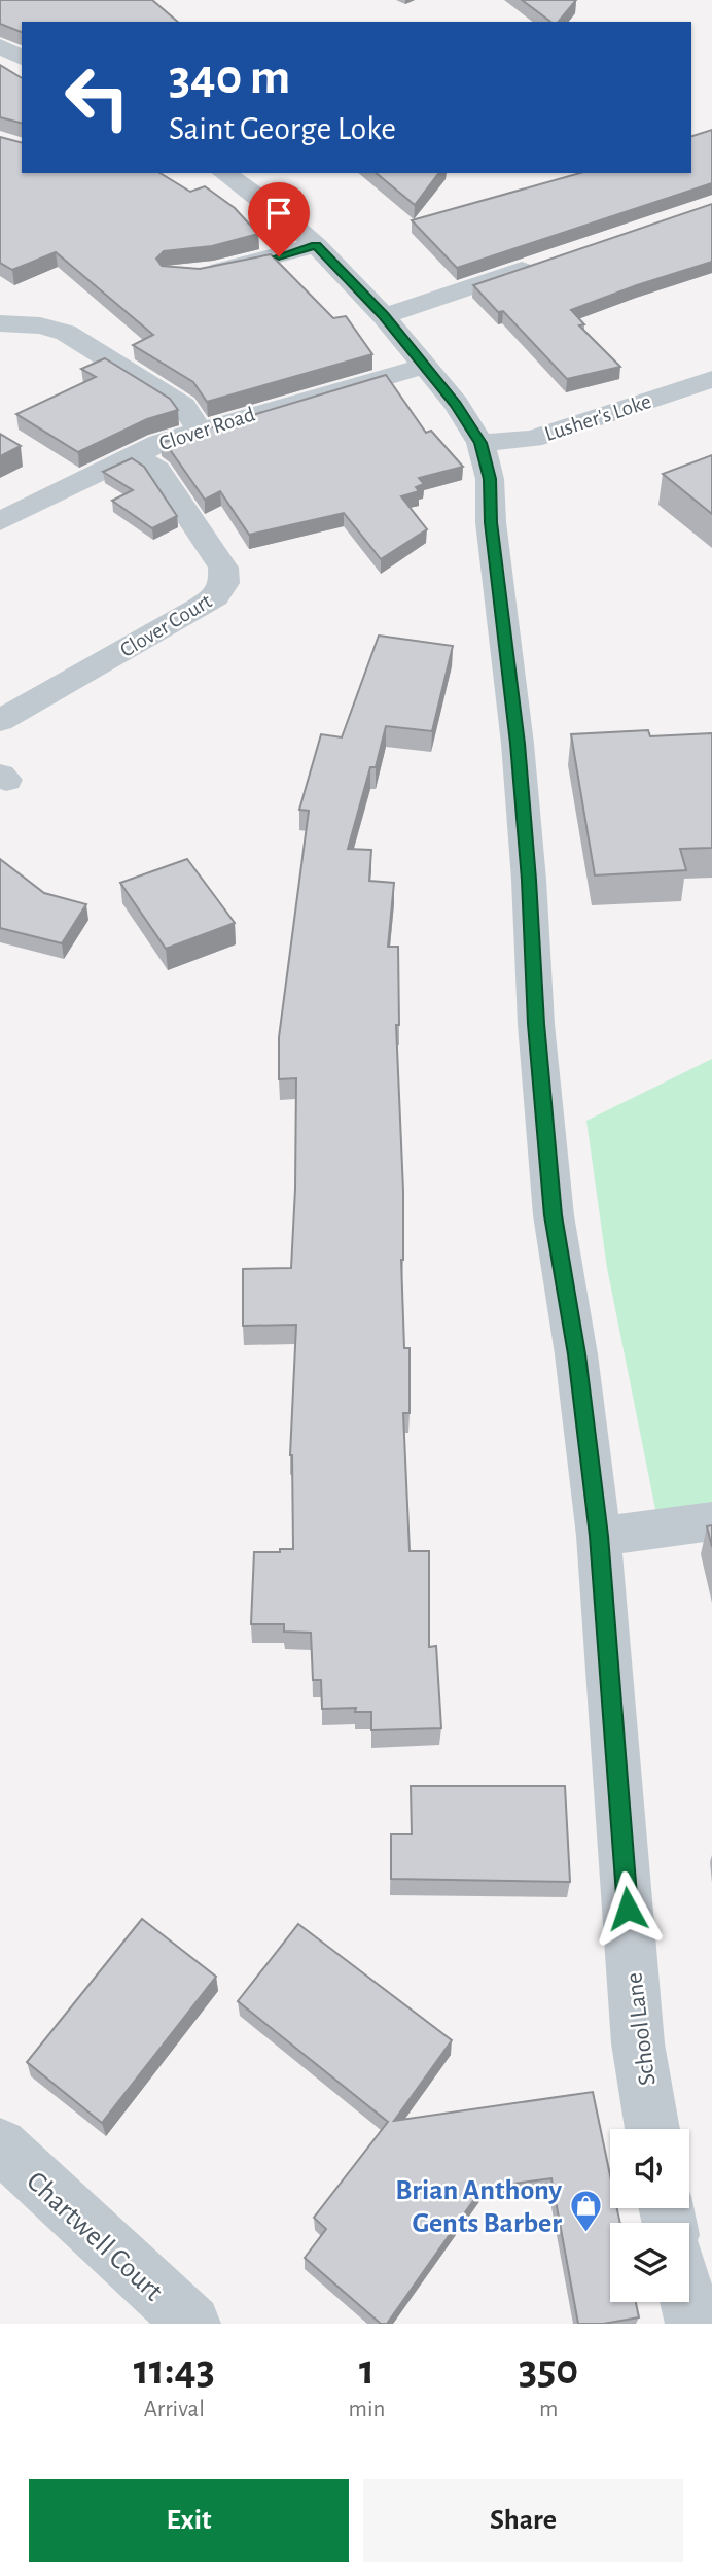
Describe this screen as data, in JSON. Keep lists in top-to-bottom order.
{
  "streets": {
    "street": [
      "Lusher's Loke",
      "Clover Road",
      "Clover Court",
      "School Lane",
      "Chartwell Court"
    ]
  },
  "crossings": [
    ["Lusher's Loke", "School Lane"],
    ["Clover Road", "Clover Court"],
    ["Clover Road", "School Lane"]
  ],
  "places": {
    "shop": ["Brian Anthony Gents Barber"]
  },
  "page": {
    "turn": ["340 m", "Saint George Loke"],
    "eta": [
      "11:43",
      "Arrival",
      "1",
      "min",
      "350",
      "m"
    ],
    "buttons": ["Exit", "Share"]
  }
}
